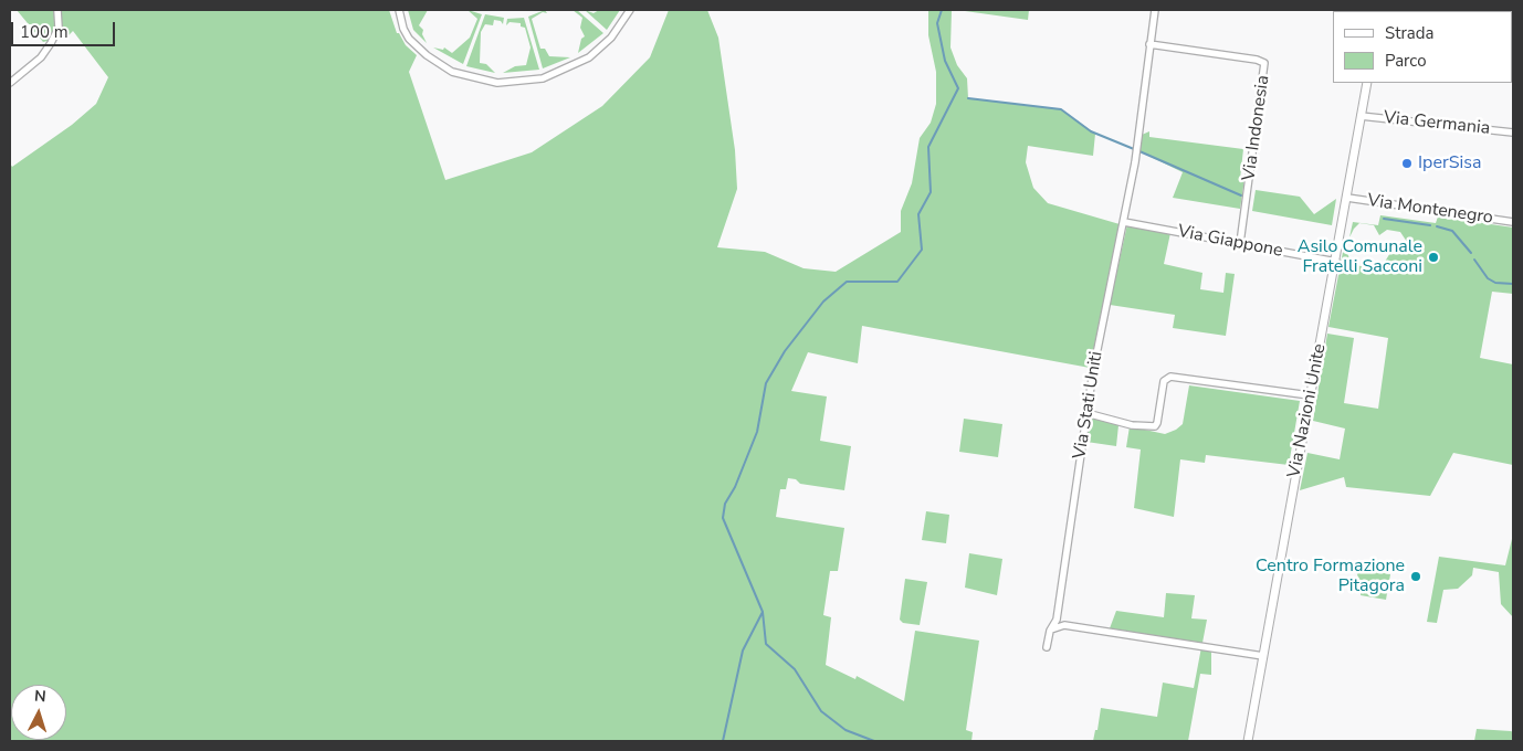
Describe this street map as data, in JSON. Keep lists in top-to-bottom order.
{
  "streets": {
    "street": [
      "Via Germania",
      "Via Indonesia",
      "Via Montenegro",
      "Via Giappone",
      "Via Stati Uniti",
      "Via Nazioni Unite"
    ]
  },
  "crossings": [
    ["Via Germania", "Via Nazioni Unite"],
    ["Via Indonesia", "Via Giappone"],
    ["Via Indonesia", "Via Stati Uniti"],
    ["Via Montenegro", "Via Nazioni Unite"],
    ["Via Giappone", "Via Stati Uniti"],
    ["Via Giappone", "Via Nazioni Unite"]
  ],
  "places": ["IperSisa", "Asilo Comunale Fratelli Sacconi", "Centro Formazione Pitagora"],
  "legend": ["Strada", "Parco"],
  "scale_bar": "100 m",
  "north": "top"
}
